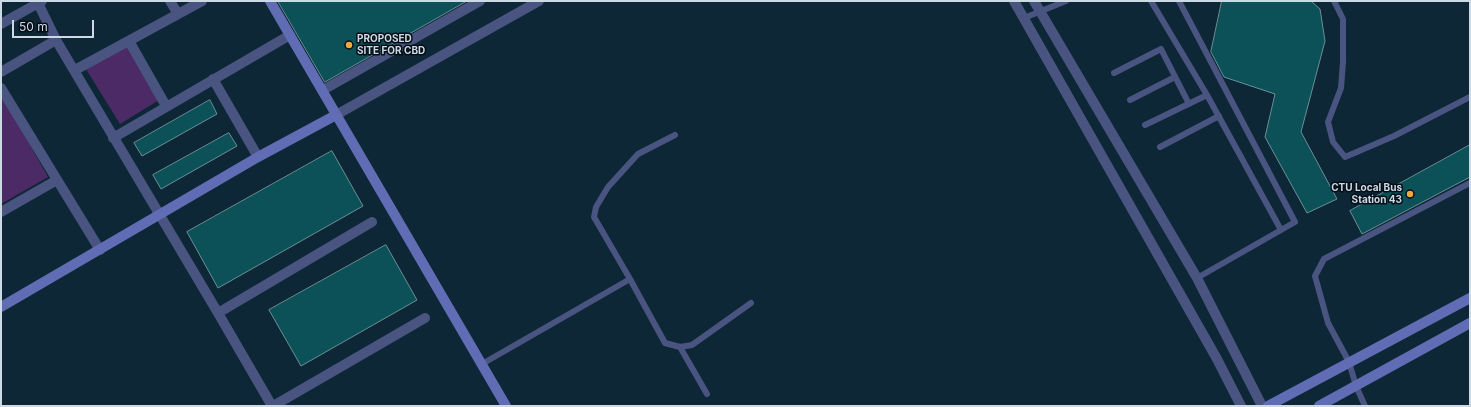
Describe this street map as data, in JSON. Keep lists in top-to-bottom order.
{
  "places": ["PROPOSED SITE FOR CBD", "CTU Local Bus Station 43"],
  "scale_bar": "50 m"
}
